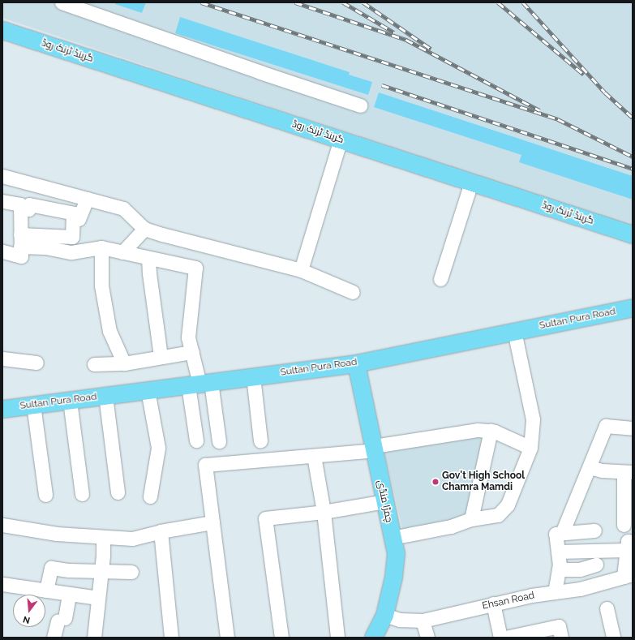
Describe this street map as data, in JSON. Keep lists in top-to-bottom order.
{
  "streets": {
    "main road": ["گرینڈ ٹرنک روڈ", "Sultan Pura Road", "چمڑا منڈی"],
    "street": ["Ehsan Road"]
  },
  "crossings": [
    ["Sultan Pura Road", "چمڑا منڈی"],
    ["چمڑا منڈی", "Ehsan Road"]
  ],
  "places": ["Gov't High School Chamra Mamdi"],
  "north": "bottom"
}
